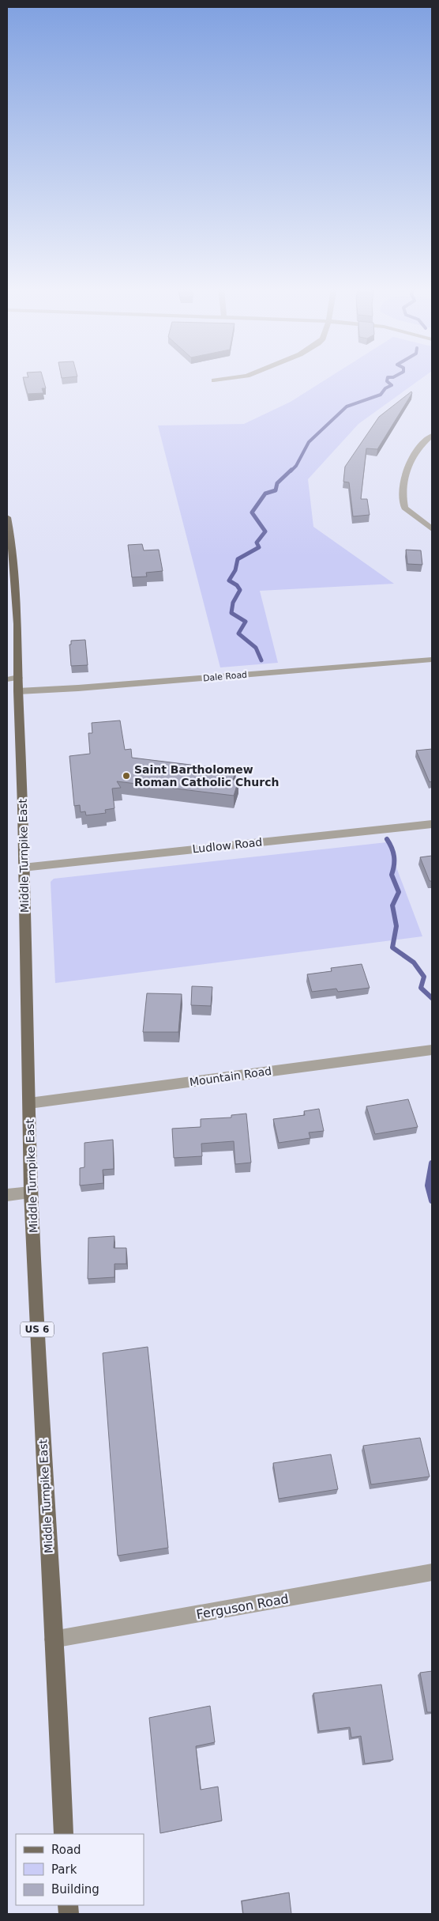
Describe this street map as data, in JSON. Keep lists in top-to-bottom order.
{
  "streets": {
    "main road": ["Middle Turnpike East", "US 6"],
    "street": [
      "Dale Road",
      "Ludlow Road",
      "Mountain Road",
      "Ferguson Road"
    ]
  },
  "crossings": [
    ["Dale Road", "Middle Turnpike East"],
    ["Ludlow Road", "Middle Turnpike East"],
    ["Middle Turnpike East", "Mountain Road"],
    ["Middle Turnpike East", "Ferguson Road"]
  ],
  "places": ["Saint Bartholomew Roman Catholic Church"],
  "legend": ["Road", "Park", "Building"]
}
